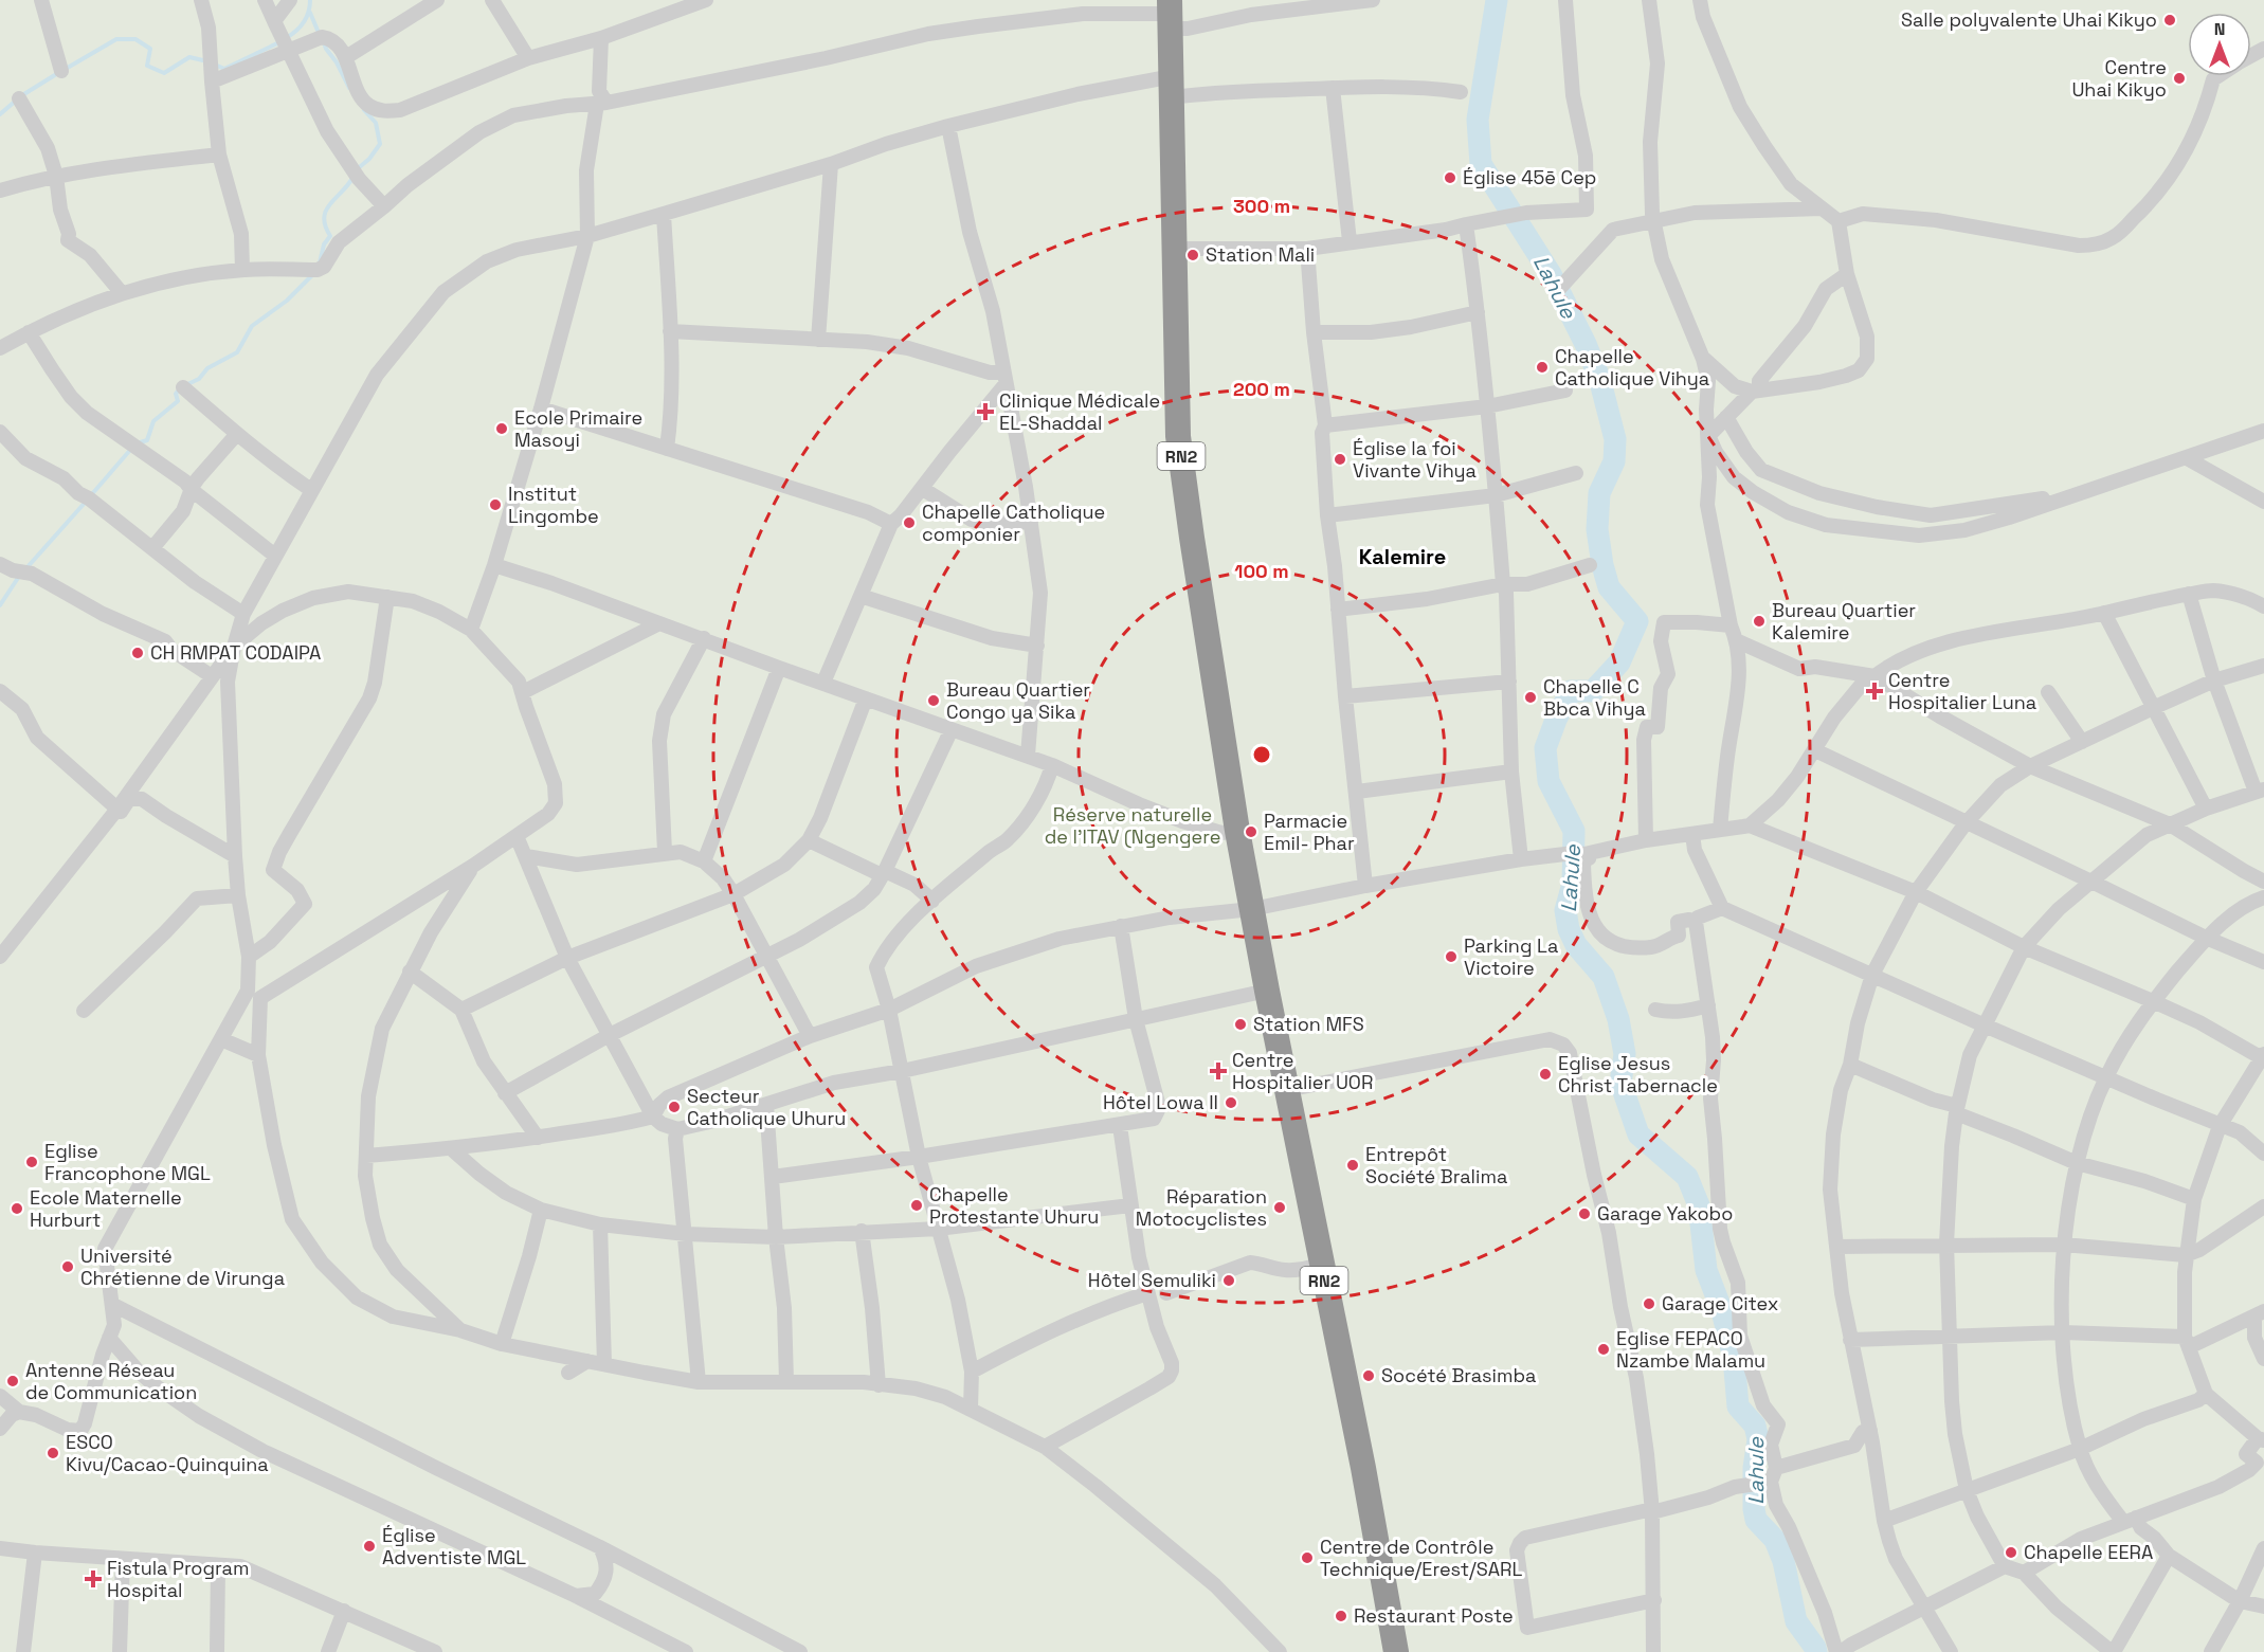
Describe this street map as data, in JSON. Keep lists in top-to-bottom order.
{
  "streets": {
    "highway": ["RN2"]
  },
  "districts": ["Kalemire"],
  "water": ["Lahule"],
  "parks": ["Réserve naturelle de l'ITAV (Ngengere"],
  "places": {
    "other": [
      "Salle polyvalente Uhai Kikyo",
      "Centre Uhai Kikyo",
      "Église 45ē Cep",
      "Station Mali",
      "Chapelle Catholique Vihya",
      "Ecole Primaire Masoyi",
      "Église la foi Vivante Vihya",
      "Institut Lingombe",
      "Chapelle Catholique componier",
      "Bureau Quartier Kalemire",
      "CH RMPAT CODAIPA",
      "Chapelle C Bbca Vihya",
      "Bureau Quartier Congo ya Sika",
      "Parmacie Emil- Phar",
      "Parking La Victoire",
      "Station MFS",
      "Eglise Jesus Christ Tabernacle",
      "Hôtel Lowa II",
      "Secteur Catholique Uhuru",
      "Eglise Francophone MGL",
      "Entrepôt Société Bralima",
      "Chapelle Protestante Uhuru",
      "Réparation Motocyclistes",
      "Ecole Maternelle Hurburt",
      "Garage Yakobo",
      "Université Chrétienne de Virunga",
      "Hôtel Semuliki",
      "Garage Citex",
      "Eglise FEPACO Nzambe Malamu",
      "Socété Brasimba",
      "Antenne Réseau de Communication",
      "ESCO Kivu/Cacao-Quinquina",
      "Église Adventiste MGL",
      "Chapelle EERA",
      "Centre de Contrôle Technique/Erest/SARL",
      "Restaurant Poste"
    ],
    "health": [
      "Clinique Médicale EL-Shaddal",
      "Centre Hospitalier Luna",
      "Centre Hospitalier UOR",
      "Fistula Program Hospital"
    ]
  },
  "north": "top",
  "rings": ["300 m", "200 m", "100 m"]
}
